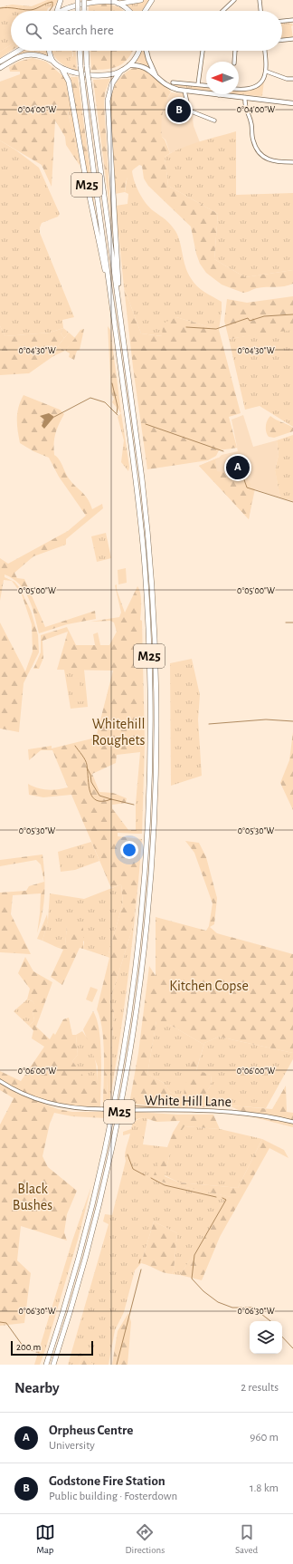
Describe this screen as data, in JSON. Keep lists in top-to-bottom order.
{
  "streets": {
    "highway": ["M25"],
    "street": ["White Hill Lane"]
  },
  "parks": ["Whitehill Roughets", "Kitchen Copse", "Black Bushes"],
  "scale_bar": "200 m",
  "north": "left",
  "page": {
    "search": "Search here",
    "pins": ["B", "A"],
    "scale": "200 m",
    "heading": ["Nearby", "2 results"],
    "list": [
      {
        "mark": "A",
        "name": "Orpheus Centre",
        "note": "University",
        "value": "960 m"
      },
      {
        "mark": "B",
        "name": "Godstone Fire Station",
        "note": "Public building · Fosterdown",
        "value": "1.8 km"
      }
    ],
    "nav": ["Map", "Directions", "Saved"]
  },
  "coordinates": [
    "0°04'00\"W",
    "0°04'30\"W",
    "0°05'00\"W",
    "0°05'30\"W",
    "0°06'00\"W",
    "0°06'30\"W"
  ]
}
